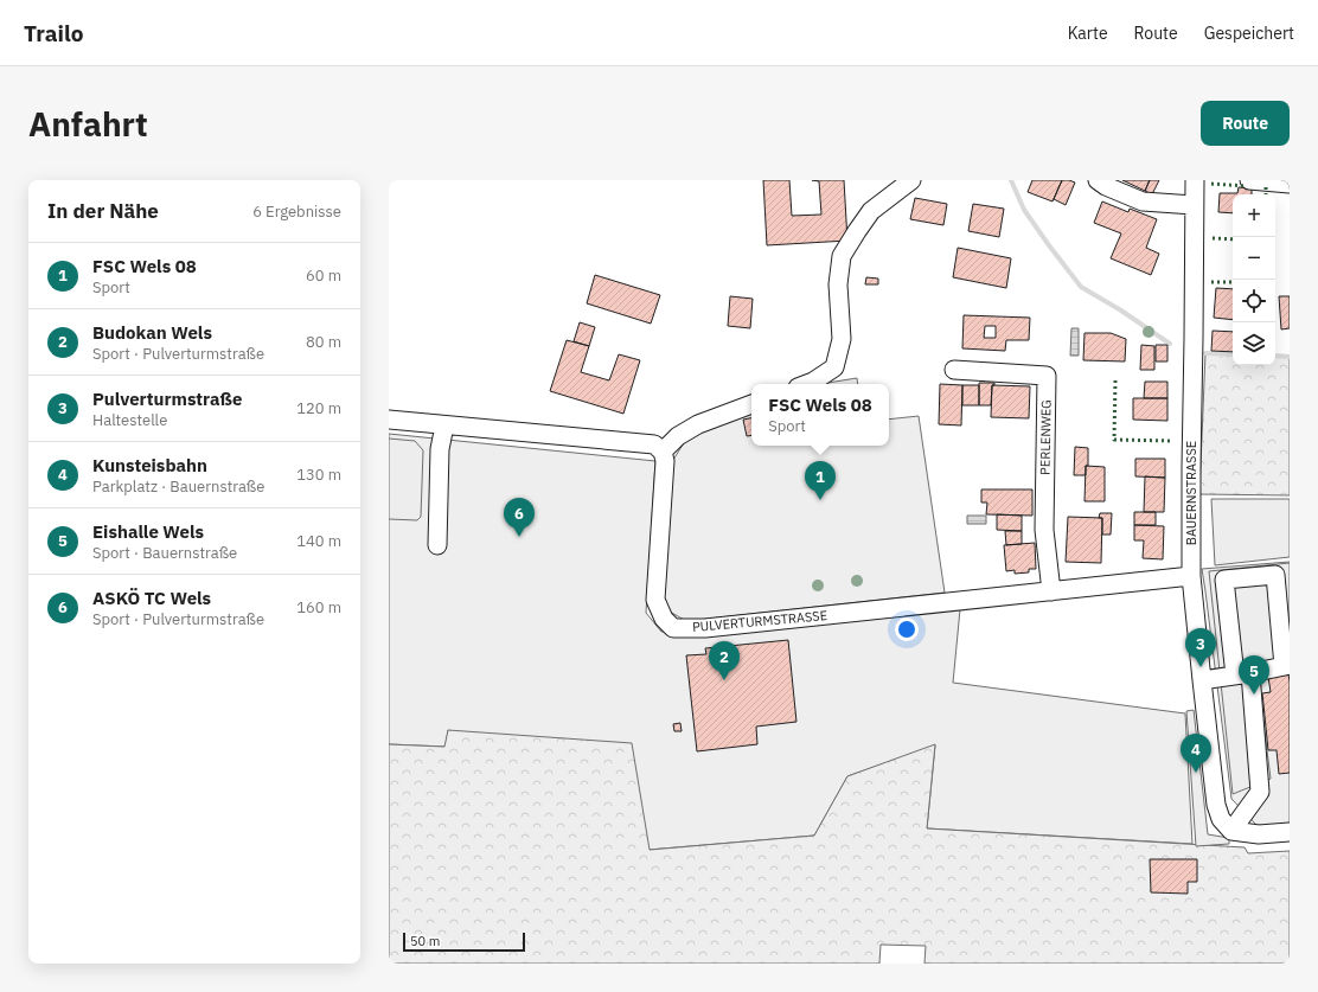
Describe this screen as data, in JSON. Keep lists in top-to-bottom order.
{
  "streets": {
    "street": ["PERLENWEG", "BAUERNSTRASSE", "PULVERTURMSTRASSE"]
  },
  "crossings": [
    ["PERLENWEG", "PULVERTURMSTRASSE"],
    ["BAUERNSTRASSE", "PULVERTURMSTRASSE"]
  ],
  "scale_bar": "50 m",
  "page": {
    "header": "Trailo",
    "nav": ["Karte", "Route", "Gespeichert"],
    "buttons": "Route",
    "title": "Anfahrt",
    "heading": ["In der Nähe", "6 Ergebnisse"],
    "map_buttons": ["+", "−"],
    "list": [
      {
        "mark": "1",
        "name": "FSC Wels 08",
        "note": "Sport",
        "value": "60 m"
      },
      {
        "mark": "2",
        "name": "Budokan Wels",
        "note": "Sport · Pulverturmstraße",
        "value": "80 m"
      },
      {
        "mark": "3",
        "name": "Pulverturmstraße",
        "note": "Haltestelle",
        "value": "120 m"
      },
      {
        "mark": "4",
        "name": "Kunsteisbahn",
        "note": "Parkplatz · Bauernstraße",
        "value": "130 m"
      },
      {
        "mark": "5",
        "name": "Eishalle Wels",
        "note": "Sport · Bauernstraße",
        "value": "140 m"
      },
      {
        "mark": "6",
        "name": "ASKÖ TC Wels",
        "note": "Sport · Pulverturmstraße",
        "value": "160 m"
      }
    ],
    "popup": ["FSC Wels 08", "Sport"],
    "pins": [
      "1",
      "6",
      "3",
      "2",
      "5",
      "4"
    ],
    "scale": "50 m"
  }
}
